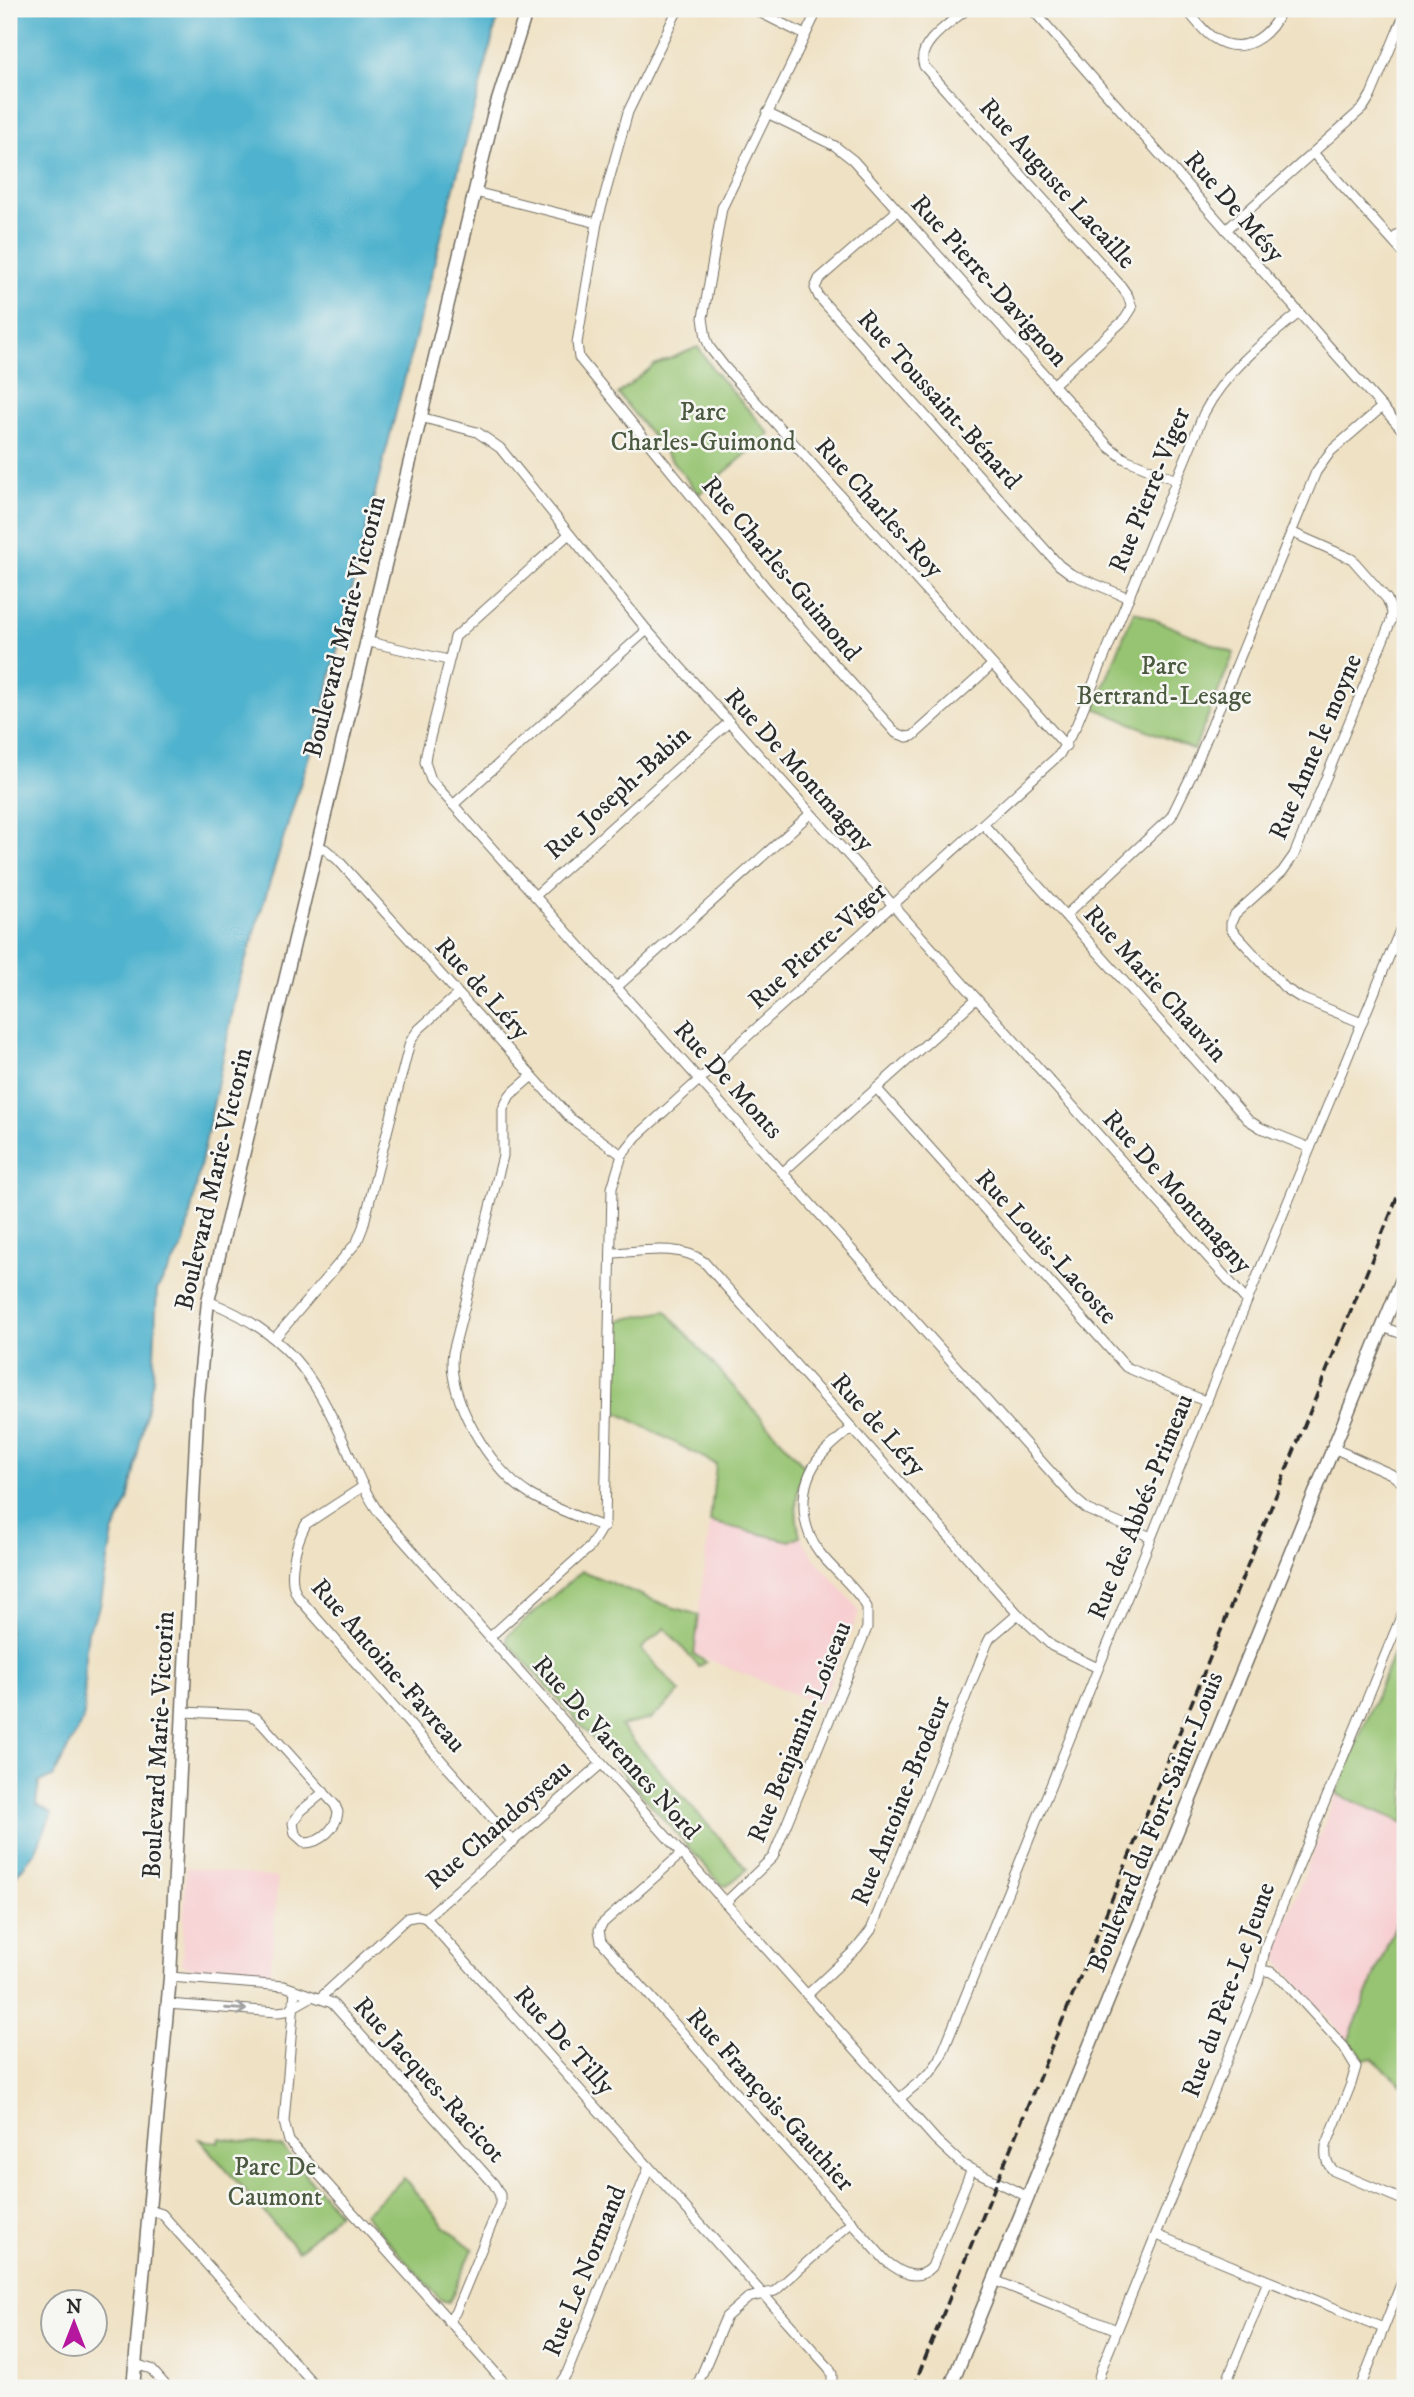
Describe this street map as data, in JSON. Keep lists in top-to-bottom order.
{
  "streets": {
    "street": [
      "Rue Auguste Lacaille",
      "Rue De Mésy",
      "Rue Pierre-Davignon",
      "Rue Toussaint-Bénard",
      "Rue Pierre-Viger",
      "Rue Charles-Roy",
      "Rue Charles-Guimond",
      "Boulevard Marie-Victorin",
      "Rue Anne le moyne",
      "Rue De Montmagny",
      "Rue Joseph-Babin",
      "Rue Marie Chauvin",
      "Rue de Léry",
      "Rue De Monts",
      "Rue Louis-Lacoste",
      "Rue des Abbés-Primeau",
      "Rue Antoine-Favreau",
      "Rue Benjamin-Loiseau",
      "Rue De Varennes Nord",
      "Rue Antoine-Brodeur",
      "Boulevard du Fort-Saint-Louis",
      "Rue Chandoyseau",
      "Rue du Père-Le Jeune",
      "Rue De Tilly",
      "Rue Jacques-Racicot",
      "Rue François-Gauthier",
      "Rue Le Normand"
    ]
  },
  "crossings": [
    ["Rue Auguste Lacaille", "Rue Pierre-Davignon"],
    ["Rue De Mésy", "Rue Pierre-Viger"],
    ["Rue Pierre-Davignon", "Rue Toussaint-Bénard"],
    ["Rue Pierre-Davignon", "Rue Pierre-Viger"],
    ["Rue Pierre-Davignon", "Rue Charles-Roy"],
    ["Rue Toussaint-Bénard", "Rue Pierre-Viger"],
    ["Rue Pierre-Viger", "Rue Charles-Roy"],
    ["Rue Pierre-Viger", "Rue De Montmagny"],
    ["Rue Pierre-Viger", "Rue Marie Chauvin"],
    ["Rue Pierre-Viger", "Rue de Léry"],
    ["Rue Pierre-Viger", "Rue De Monts"],
    ["Rue Charles-Roy", "Rue Charles-Guimond"],
    ["Boulevard Marie-Victorin", "Rue De Montmagny"],
    ["Boulevard Marie-Victorin", "Rue de Léry"],
    ["Boulevard Marie-Victorin", "Rue De Varennes Nord"],
    ["Boulevard Marie-Victorin", "Rue Jacques-Racicot"],
    ["Rue Anne le moyne", "Rue des Abbés-Primeau"],
    ["Rue De Montmagny", "Rue Joseph-Babin"],
    ["Rue De Montmagny", "Rue De Monts"],
    ["Rue De Montmagny", "Rue des Abbés-Primeau"],
    ["Rue Joseph-Babin", "Rue De Monts"],
    ["Rue Marie Chauvin", "Rue des Abbés-Primeau"],
    ["Rue de Léry", "Rue des Abbés-Primeau"],
    ["Rue de Léry", "Rue Benjamin-Loiseau"],
    ["Rue de Léry", "Rue Antoine-Brodeur"],
    ["Rue De Monts", "Rue des Abbés-Primeau"],
    ["Rue Louis-Lacoste", "Rue des Abbés-Primeau"],
    ["Rue des Abbés-Primeau", "Rue De Varennes Nord"],
    ["Rue Antoine-Favreau", "Rue De Varennes Nord"],
    ["Rue Antoine-Favreau", "Rue Chandoyseau"],
    ["Rue Benjamin-Loiseau", "Rue De Varennes Nord"],
    ["Rue De Varennes Nord", "Rue Antoine-Brodeur"],
    ["Rue De Varennes Nord", "Boulevard du Fort-Saint-Louis"],
    ["Rue De Varennes Nord", "Rue Chandoyseau"],
    ["Rue De Varennes Nord", "Rue François-Gauthier"],
    ["Rue Chandoyseau", "Rue De Tilly"],
    ["Rue De Tilly", "Rue Le Normand"]
  ],
  "parks": ["Parc Charles-Guimond", "Parc Bertrand-Lesage", "Parc De Caumont"],
  "north": "top"
}
